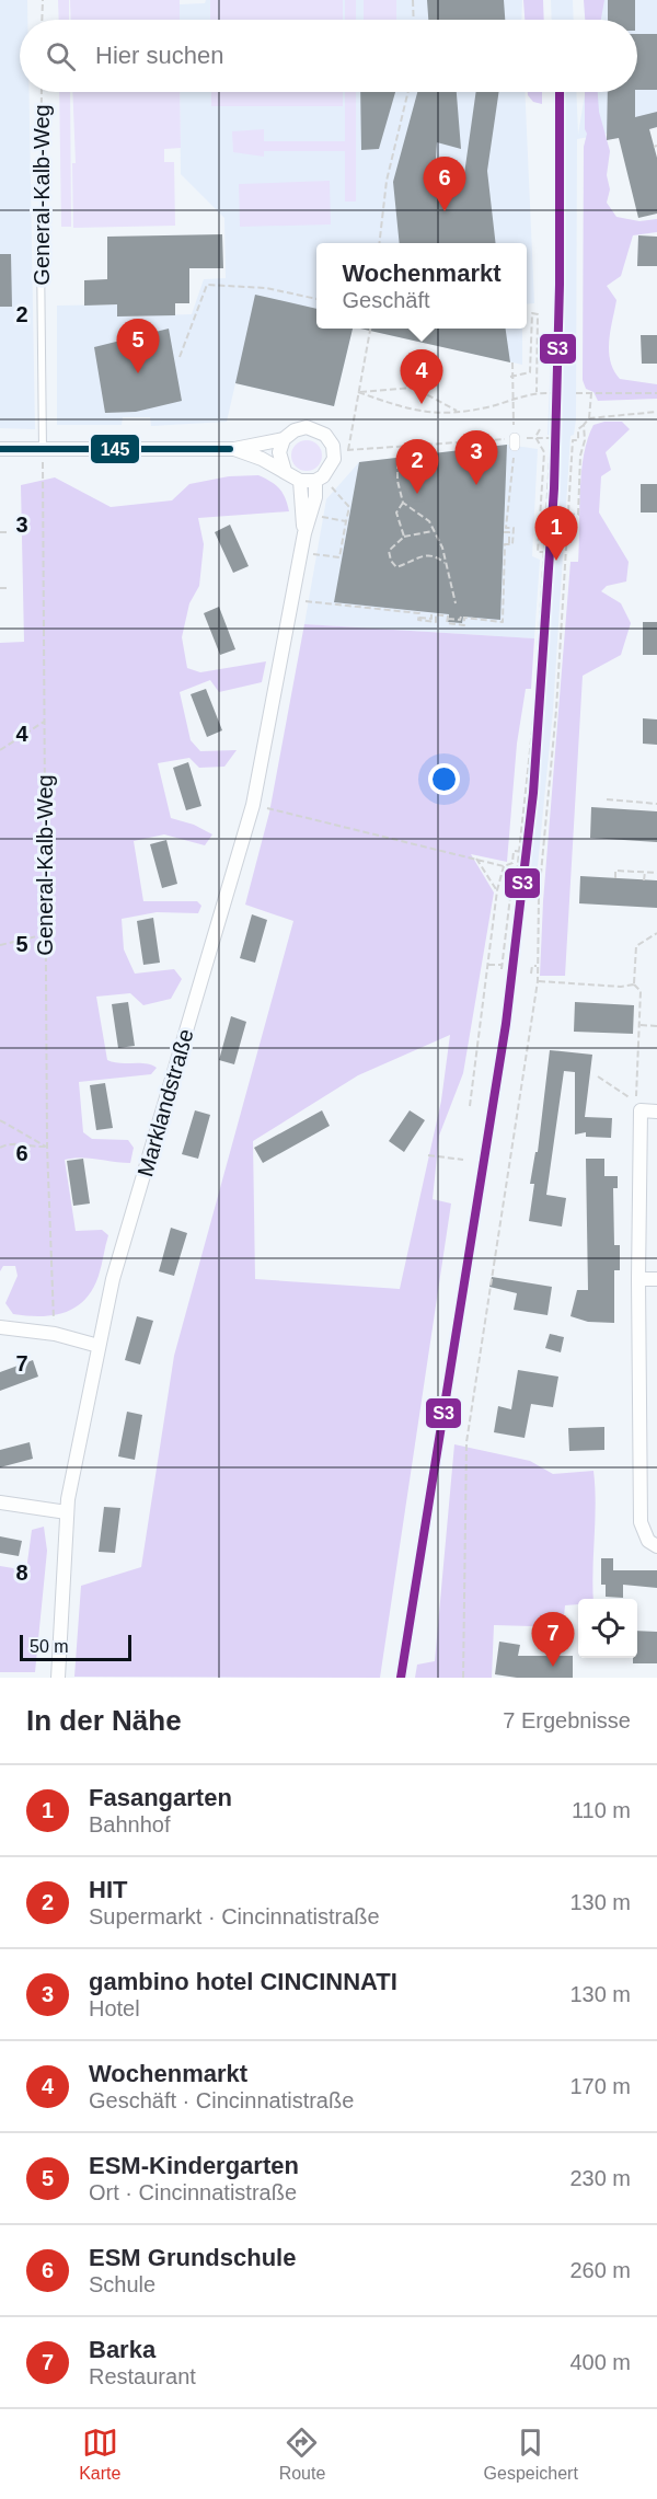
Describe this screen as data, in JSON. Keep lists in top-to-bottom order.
{
  "streets": {
    "street": ["Marklandstraße"],
    "lane": ["General-Kalb-Weg"]
  },
  "lines": ["transit line S3", "transit line 145"],
  "scale_bar": "50 m",
  "page": {
    "search": "Hier suchen",
    "pins": [
      "6",
      "5",
      "4",
      "3",
      "2",
      "1",
      "7"
    ],
    "popup": ["Wochenmarkt", "Geschäft"],
    "scale": "50 m",
    "heading": ["In der Nähe", "7 Ergebnisse"],
    "list": [
      {
        "mark": "1",
        "name": "Fasangarten",
        "note": "Bahnhof",
        "value": "110 m"
      },
      {
        "mark": "2",
        "name": "HIT",
        "note": "Supermarkt · Cincinnatistraße",
        "value": "130 m"
      },
      {
        "mark": "3",
        "name": "gambino hotel CINCINNATI",
        "note": "Hotel",
        "value": "130 m"
      },
      {
        "mark": "4",
        "name": "Wochenmarkt",
        "note": "Geschäft · Cincinnatistraße",
        "value": "170 m"
      },
      {
        "mark": "5",
        "name": "ESM-Kindergarten",
        "note": "Ort · Cincinnatistraße",
        "value": "230 m"
      },
      {
        "mark": "6",
        "name": "ESM Grundschule",
        "note": "Schule",
        "value": "260 m"
      },
      {
        "mark": "7",
        "name": "Barka",
        "note": "Restaurant",
        "value": "400 m"
      }
    ],
    "nav": ["Karte", "Route", "Gespeichert"]
  },
  "grid": {
    "rows": [
      "2",
      "3",
      "4",
      "5",
      "6",
      "7",
      "8"
    ]
  }
}
